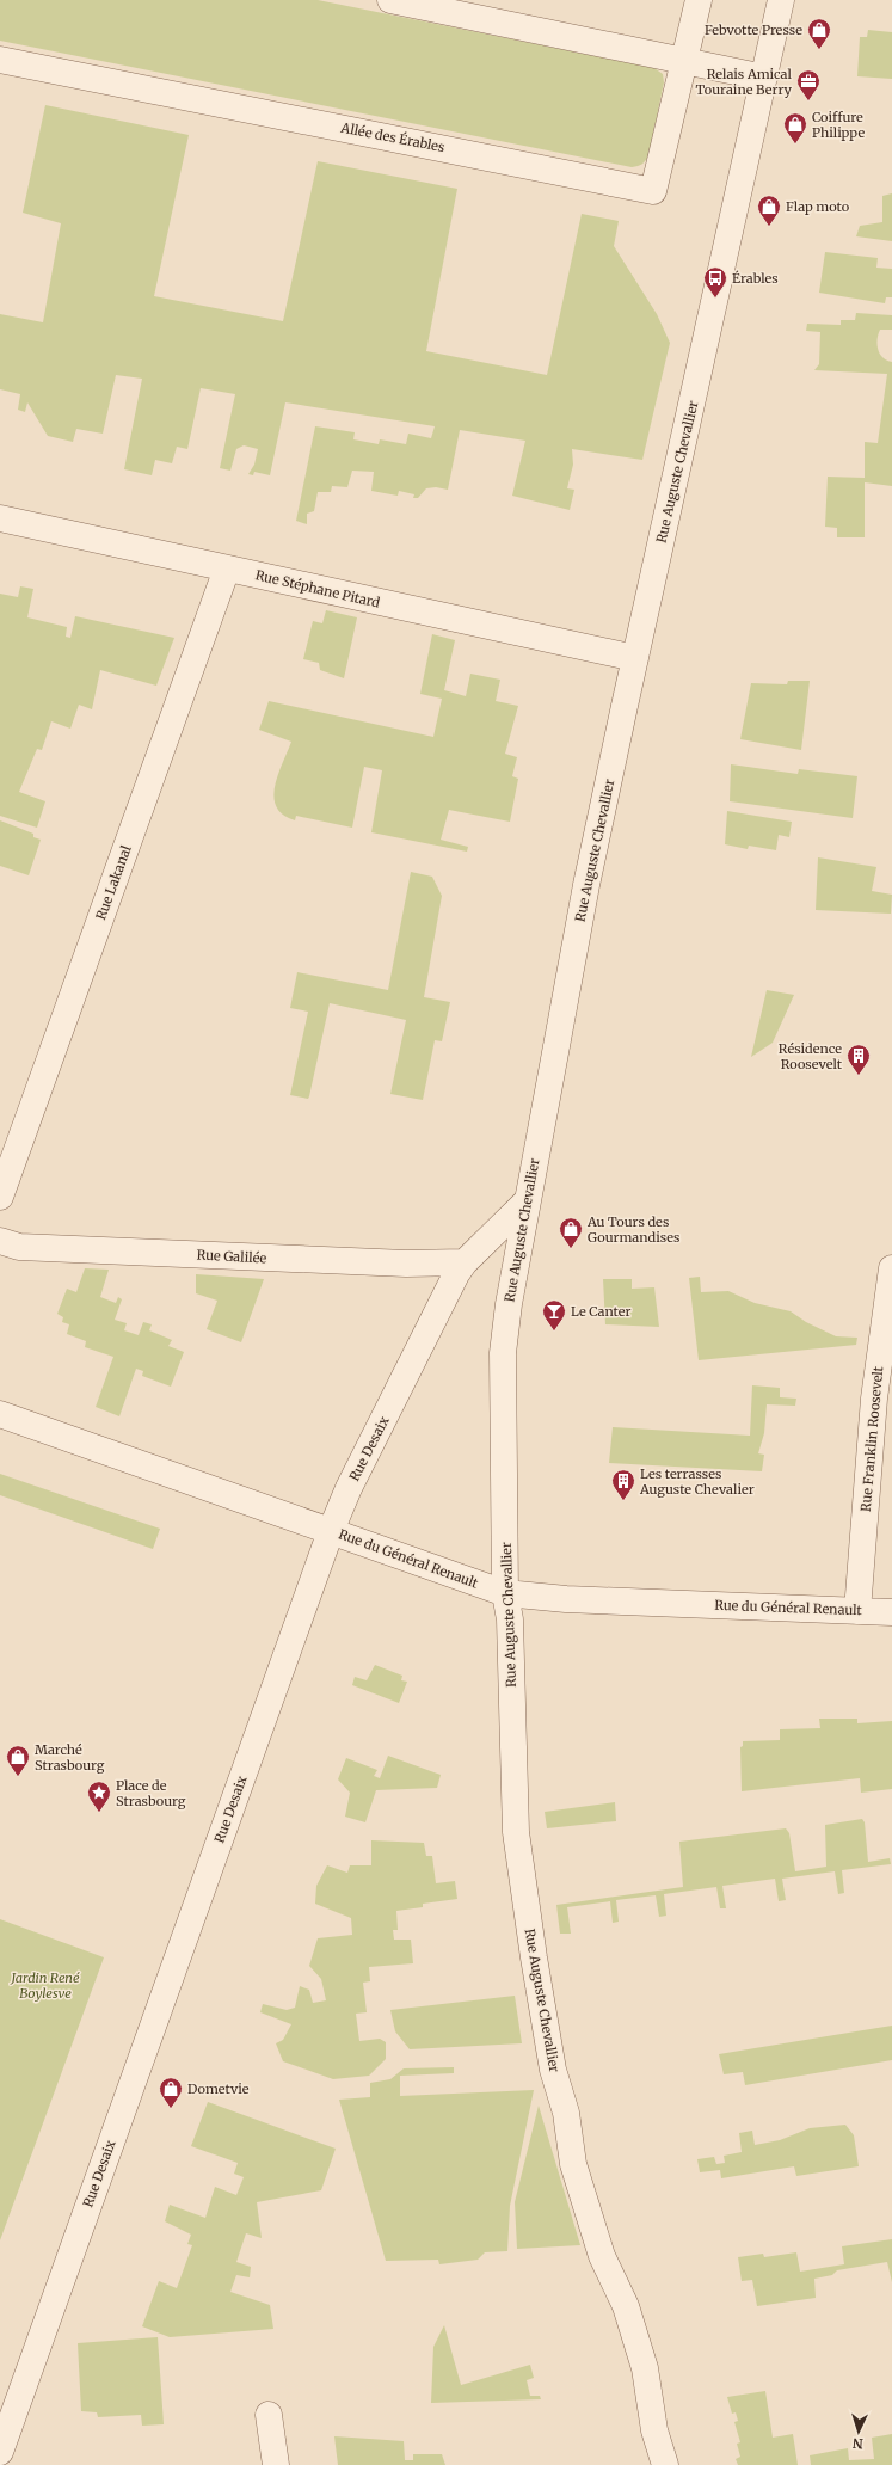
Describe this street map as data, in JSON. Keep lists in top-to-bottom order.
{
  "streets": {
    "street": [
      "Allée des Érables",
      "Rue Auguste Chevallier",
      "Rue Stéphane Pitard",
      "Rue Lakanal",
      "Rue Galilée",
      "Rue Franklin Roosevelt",
      "Rue Desaix",
      "Rue du Général Renault"
    ]
  },
  "crossings": [
    ["Rue Auguste Chevallier", "Rue Stéphane Pitard"],
    ["Rue Auguste Chevallier", "Rue Desaix"],
    ["Rue Auguste Chevallier", "Rue du Général Renault"],
    ["Rue Stéphane Pitard", "Rue Lakanal"],
    ["Rue Galilée", "Rue Desaix"],
    ["Rue Franklin Roosevelt", "Rue du Général Renault"],
    ["Rue Desaix", "Rue du Général Renault"]
  ],
  "parks": ["Jardin René Boylesve"],
  "places": {
    "shop": [
      "Febvotte Presse",
      "Coiffure Philippe",
      "Flap moto",
      "Au Tours des Gourmandises",
      "Marché Strasbourg",
      "Dometvie"
    ],
    "office": ["Relais Amical Touraine Berry"],
    "bus stop": ["Érables"],
    "building": ["Résidence Roosevelt", "Les terrasses Auguste Chevalier"],
    "bar": ["Le Canter"],
    "place": ["Place de Strasbourg"]
  },
  "north": "bottom"
}
